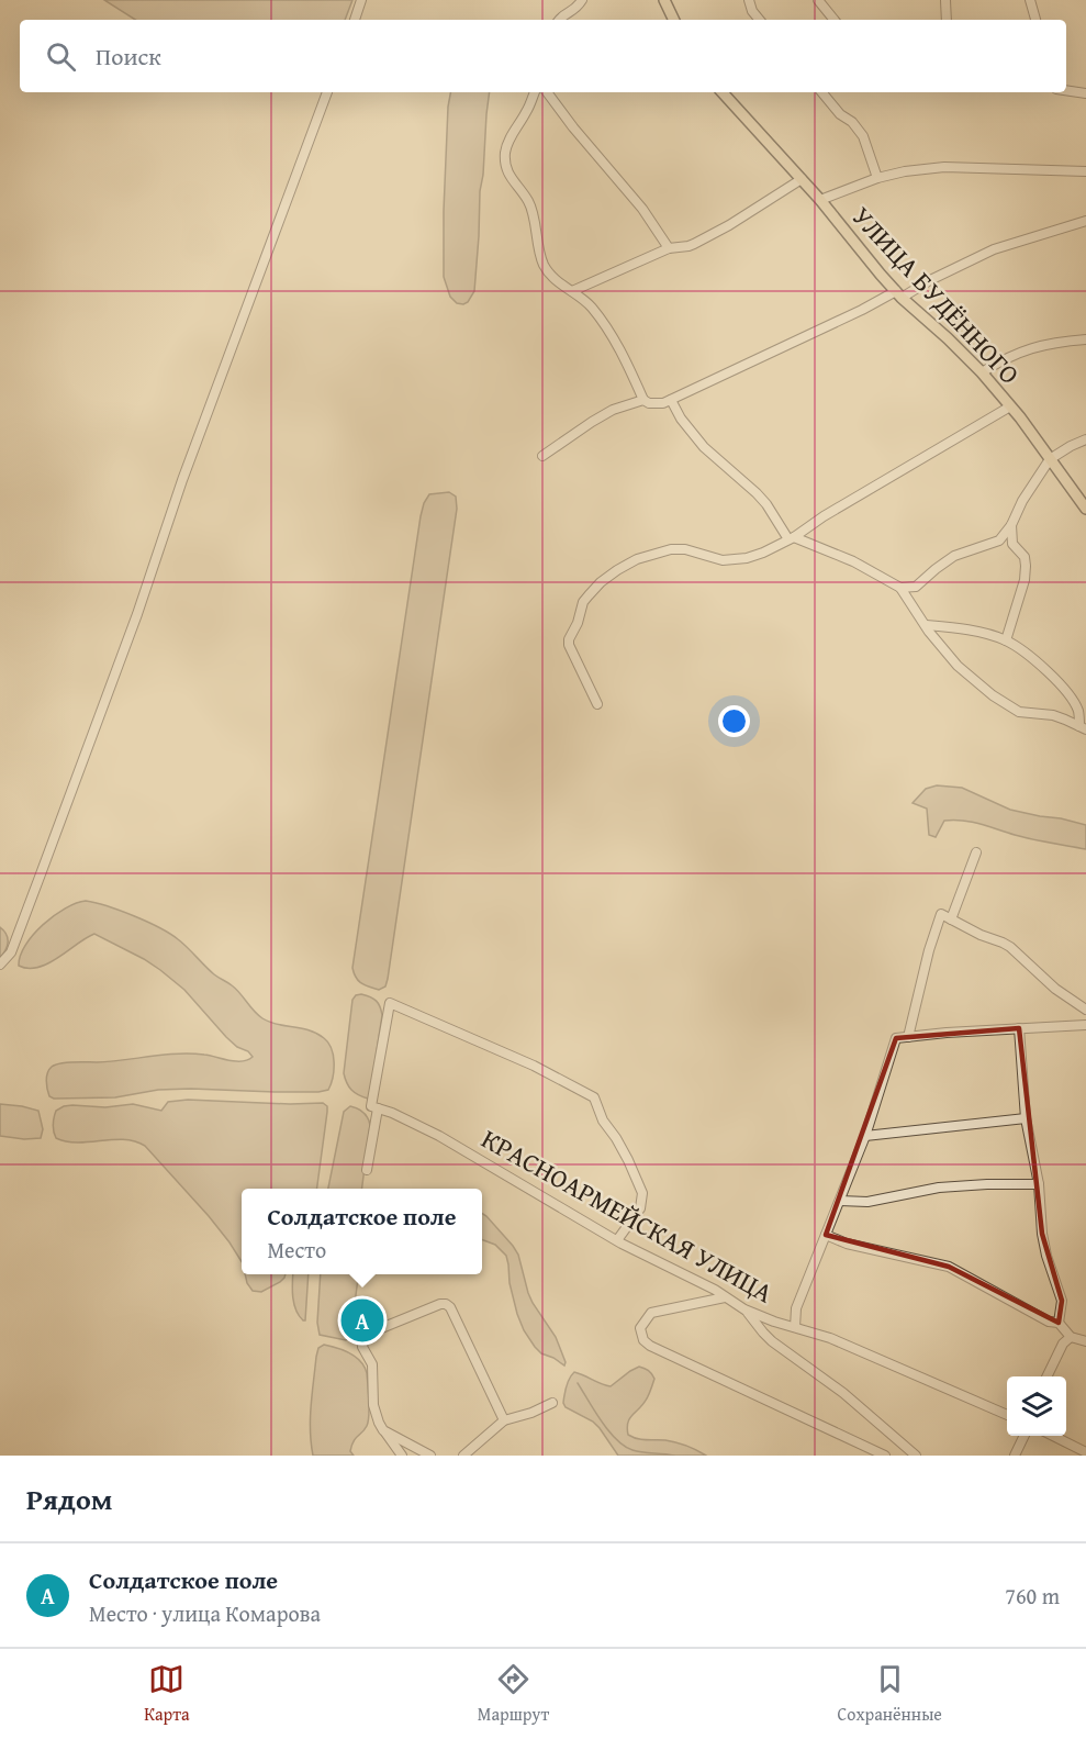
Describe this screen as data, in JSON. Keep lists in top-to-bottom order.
{
  "streets": {
    "main road": ["УЛИЦА БУДЁННОГО"],
    "street": ["КРАСНОАРМЕЙСКАЯ УЛИЦА"]
  },
  "page": {
    "search": "Поиск",
    "popup": ["Солдатское поле", "Место"],
    "pins": "A",
    "heading": "Рядом",
    "list": [
      {
        "mark": "A",
        "name": "Солдатское поле",
        "note": "Место · улица Комарова",
        "value": "760 m"
      }
    ],
    "nav": ["Карта", "Маршрут", "Сохранённые"]
  }
}
